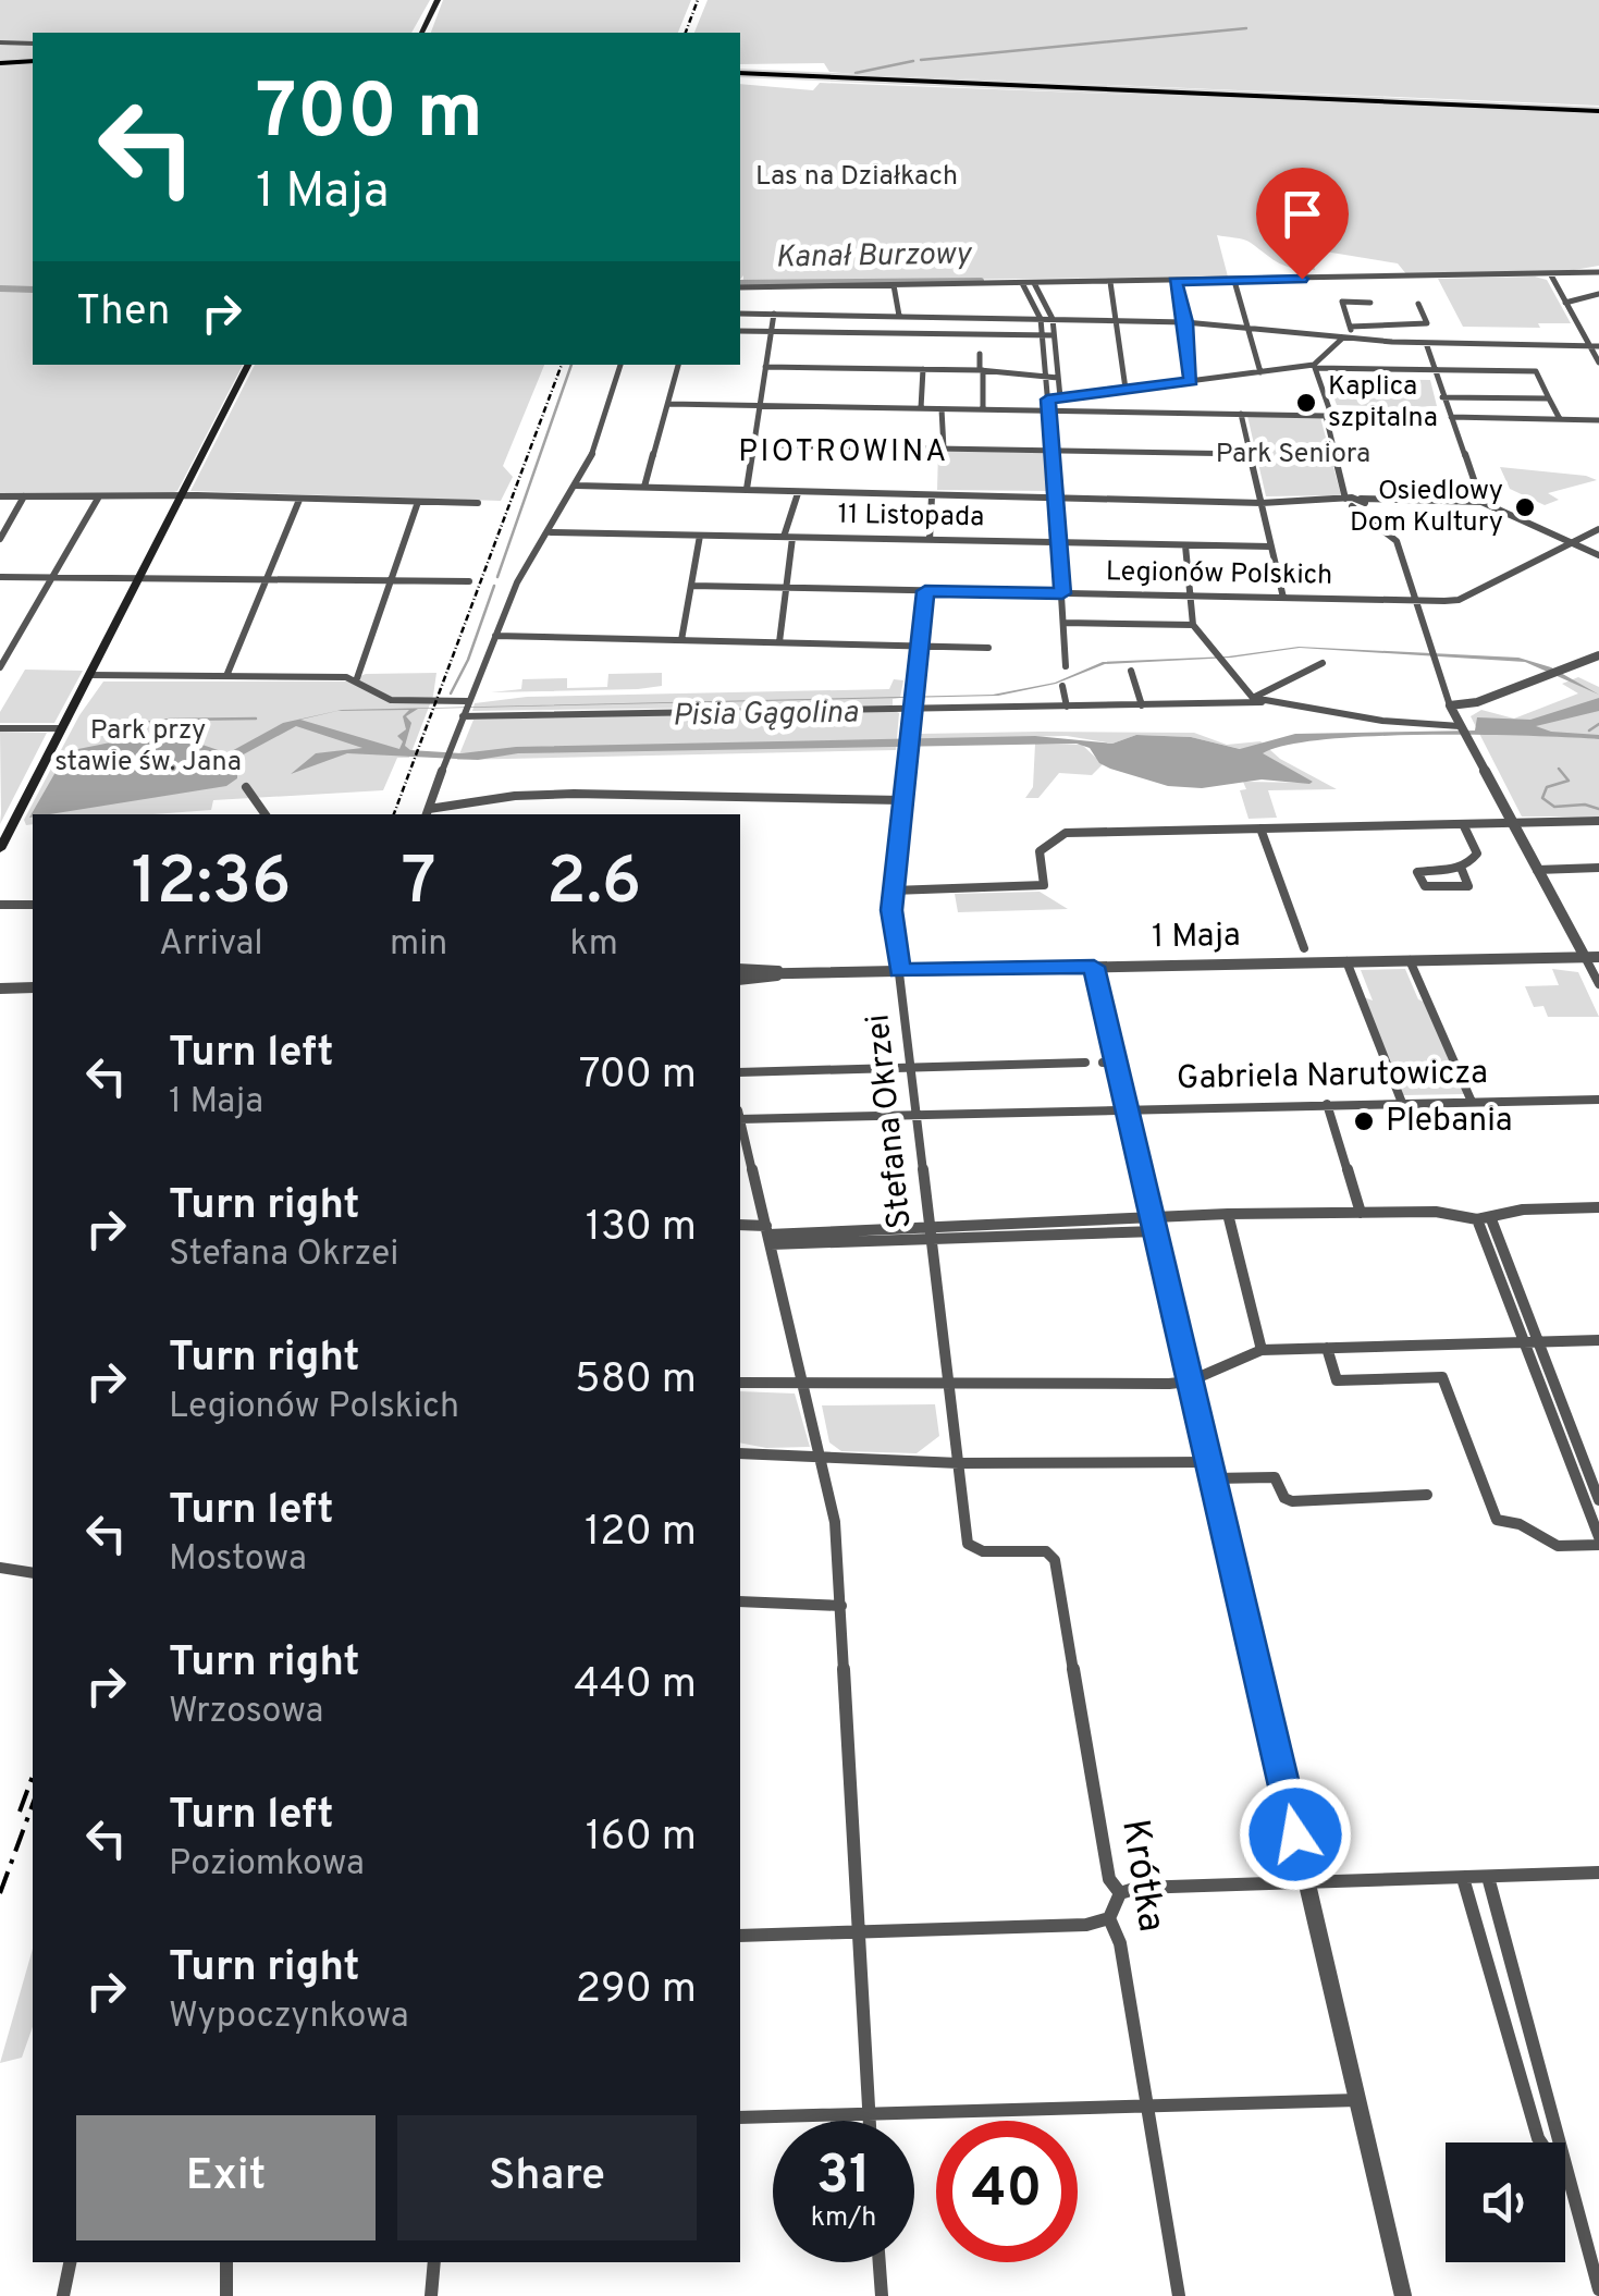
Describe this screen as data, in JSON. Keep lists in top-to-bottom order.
{
  "streets": {
    "street": [
      "11 Listopada",
      "Legionów Polskich",
      "1 Maja",
      "Gabriela Narutowicza",
      "Stefana Okrzei",
      "Krótka"
    ]
  },
  "crossings": [
    ["Legionów Polskich", "Stefana Okrzei"],
    ["1 Maja", "Stefana Okrzei"],
    ["Gabriela Narutowicza", "Stefana Okrzei"]
  ],
  "districts": ["PIOTROWINA"],
  "water": ["Kanał Burzowy", "Pisia Gągolina"],
  "parks": ["Las na Działkach", "Park Seniora", "Park przy stawie św. Jana"],
  "places": ["Kaplica szpitalna", "Osiedlowy Dom Kultury", "Plebania"],
  "page": {
    "turn": ["700 m", "1 Maja"],
    "then": "Then",
    "eta": [
      "12:36",
      "Arrival",
      "7",
      "min",
      "2.6",
      "km"
    ],
    "list": [
      {
        "name": "Turn left",
        "note": "1 Maja",
        "value": "700 m"
      },
      {
        "name": "Turn right",
        "note": "Stefana Okrzei",
        "value": "130 m"
      },
      {
        "name": "Turn right",
        "note": "Legionów Polskich",
        "value": "580 m"
      },
      {
        "name": "Turn left",
        "note": "Mostowa",
        "value": "120 m"
      },
      {
        "name": "Turn right",
        "note": "Wrzosowa",
        "value": "440 m"
      },
      {
        "name": "Turn left",
        "note": "Poziomkowa",
        "value": "160 m"
      },
      {
        "name": "Turn right",
        "note": "Wypoczynkowa",
        "value": "290 m"
      }
    ],
    "buttons": ["Exit", "Share"],
    "speed": "31 km/h",
    "limit": "40"
  }
}
